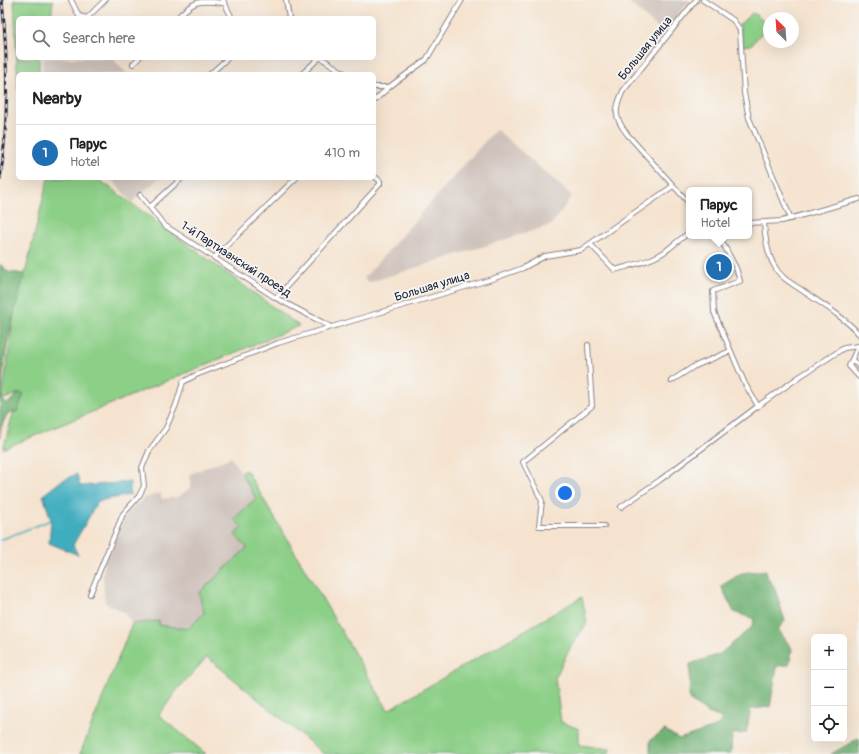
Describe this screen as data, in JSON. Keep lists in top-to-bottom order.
{
  "streets": {
    "street": ["Большая улица", "1-й Партизанский проезд"]
  },
  "crossings": [
    ["Большая улица", "1-й Партизанский проезд"]
  ],
  "north": "top left",
  "page": {
    "search": "Search here",
    "heading": "Nearby",
    "list": [
      {
        "mark": "1",
        "name": "Парус",
        "note": "Hotel",
        "value": "410 m"
      }
    ],
    "popup": ["Парус", "Hotel"],
    "pins": "1",
    "map_buttons": ["+", "−"]
  }
}
